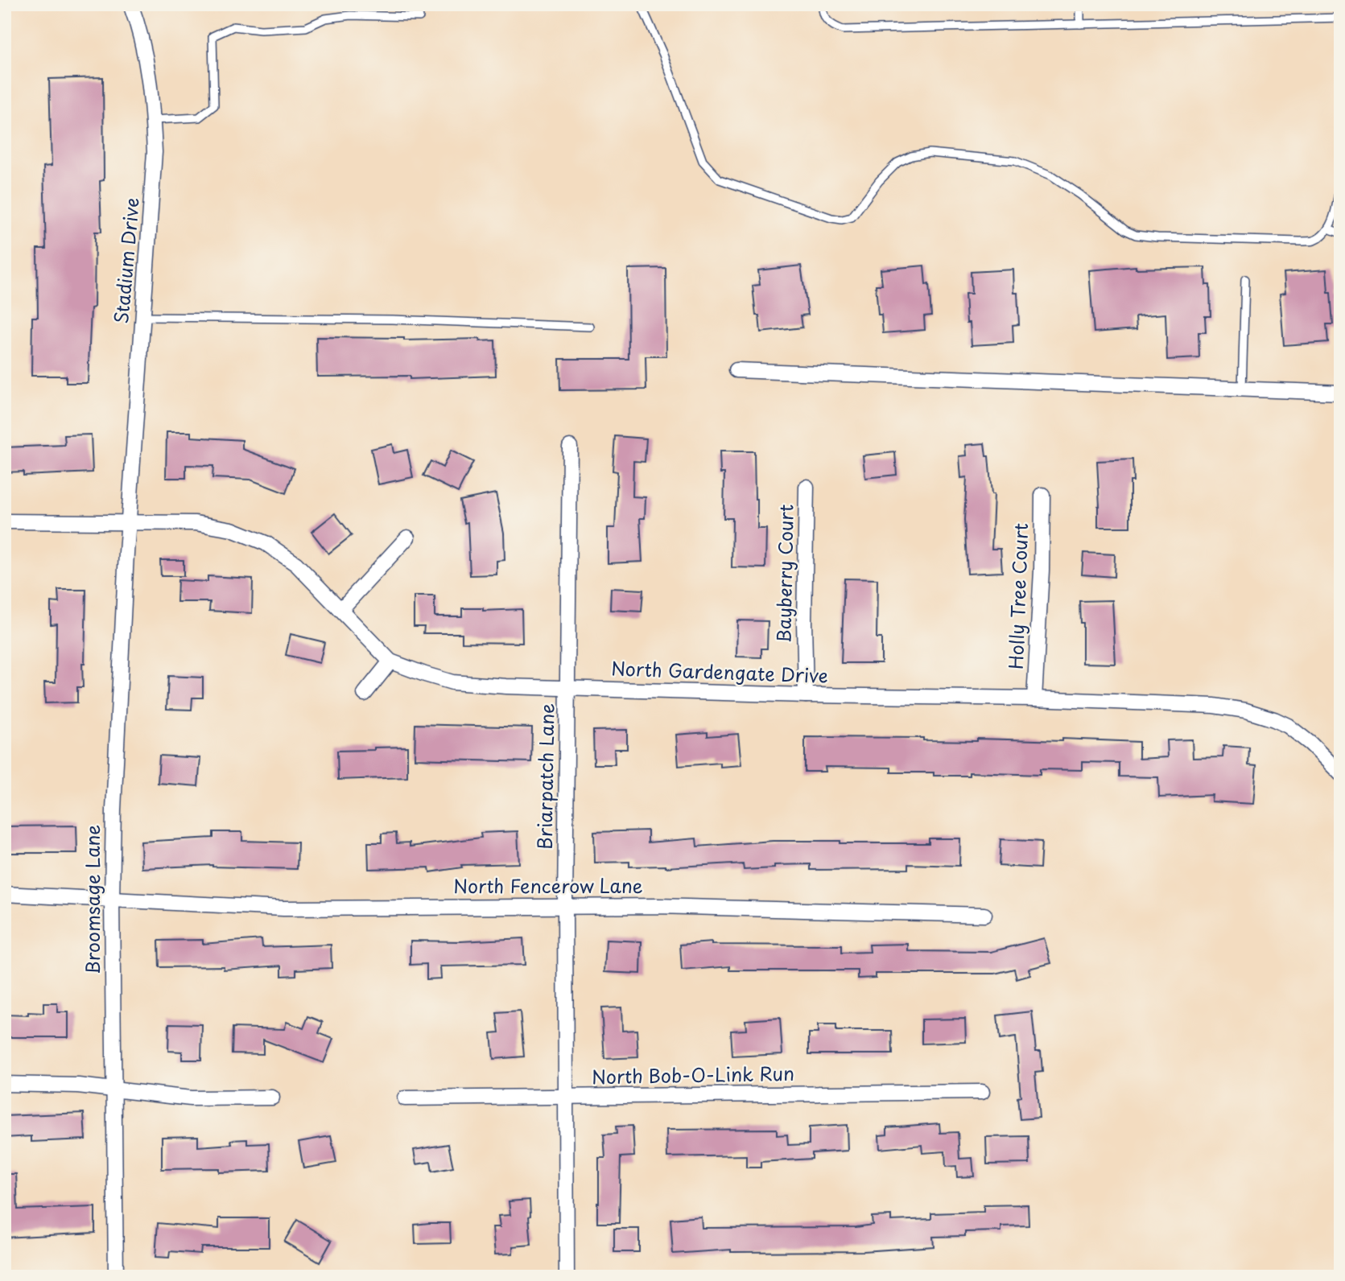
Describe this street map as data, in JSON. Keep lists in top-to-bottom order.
{
  "streets": {
    "street": [
      "Stadium Drive",
      "Bayberry Court",
      "Holly Tree Court",
      "North Gardengate Drive",
      "Briarpatch Lane",
      "North Fencerow Lane",
      "Broomsage Lane",
      "North Bob-O-Link Run"
    ]
  },
  "crossings": [
    ["Stadium Drive", "North Gardengate Drive"],
    ["Stadium Drive", "Broomsage Lane"],
    ["Bayberry Court", "North Gardengate Drive"],
    ["Holly Tree Court", "North Gardengate Drive"],
    ["North Gardengate Drive", "Briarpatch Lane"],
    ["North Gardengate Drive", "Broomsage Lane"],
    ["Briarpatch Lane", "North Fencerow Lane"],
    ["Briarpatch Lane", "North Bob-O-Link Run"],
    ["North Fencerow Lane", "Broomsage Lane"]
  ]
}
